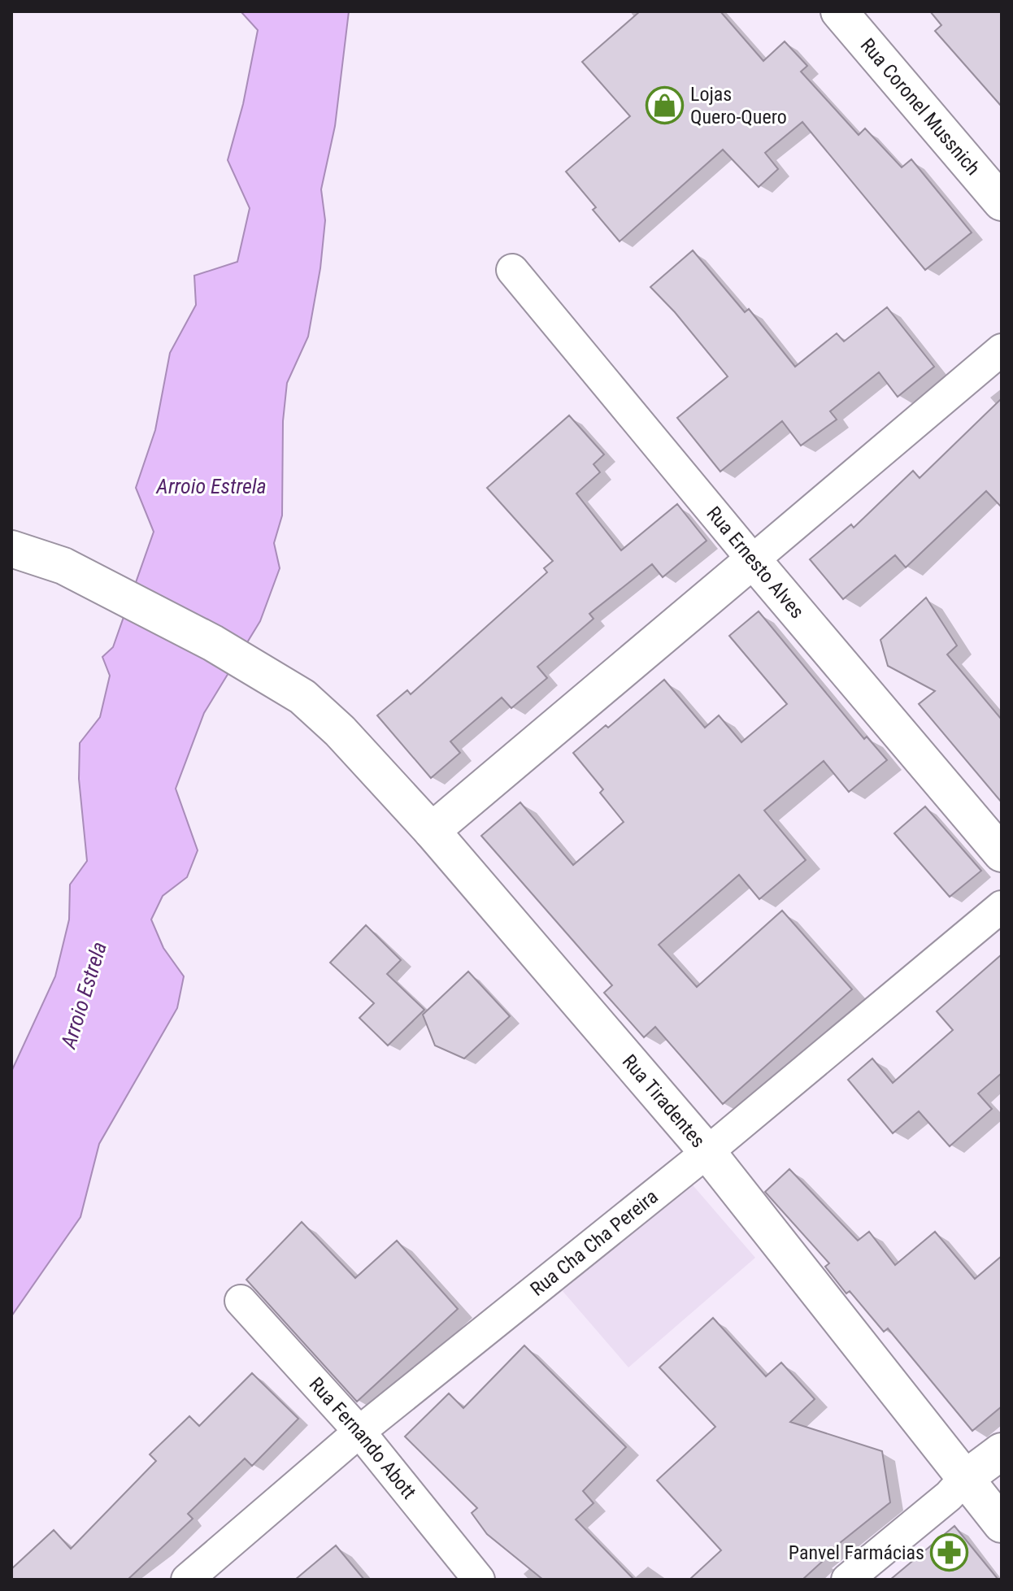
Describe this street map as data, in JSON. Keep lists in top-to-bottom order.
{
  "streets": {
    "street": [
      "Rua Coronel Mussnich",
      "Rua Ernesto Alves",
      "Rua Tiradentes",
      "Rua Cha Cha Pereira",
      "Rua Fernando Abott"
    ]
  },
  "crossings": [
    ["Rua Tiradentes", "Rua Cha Cha Pereira"],
    ["Rua Cha Cha Pereira", "Rua Fernando Abott"]
  ],
  "water": ["Arroio Estrela"],
  "places": {
    "shop": ["Lojas Quero-Quero"],
    "pharmacy": ["Panvel Farmácias"]
  }
}
